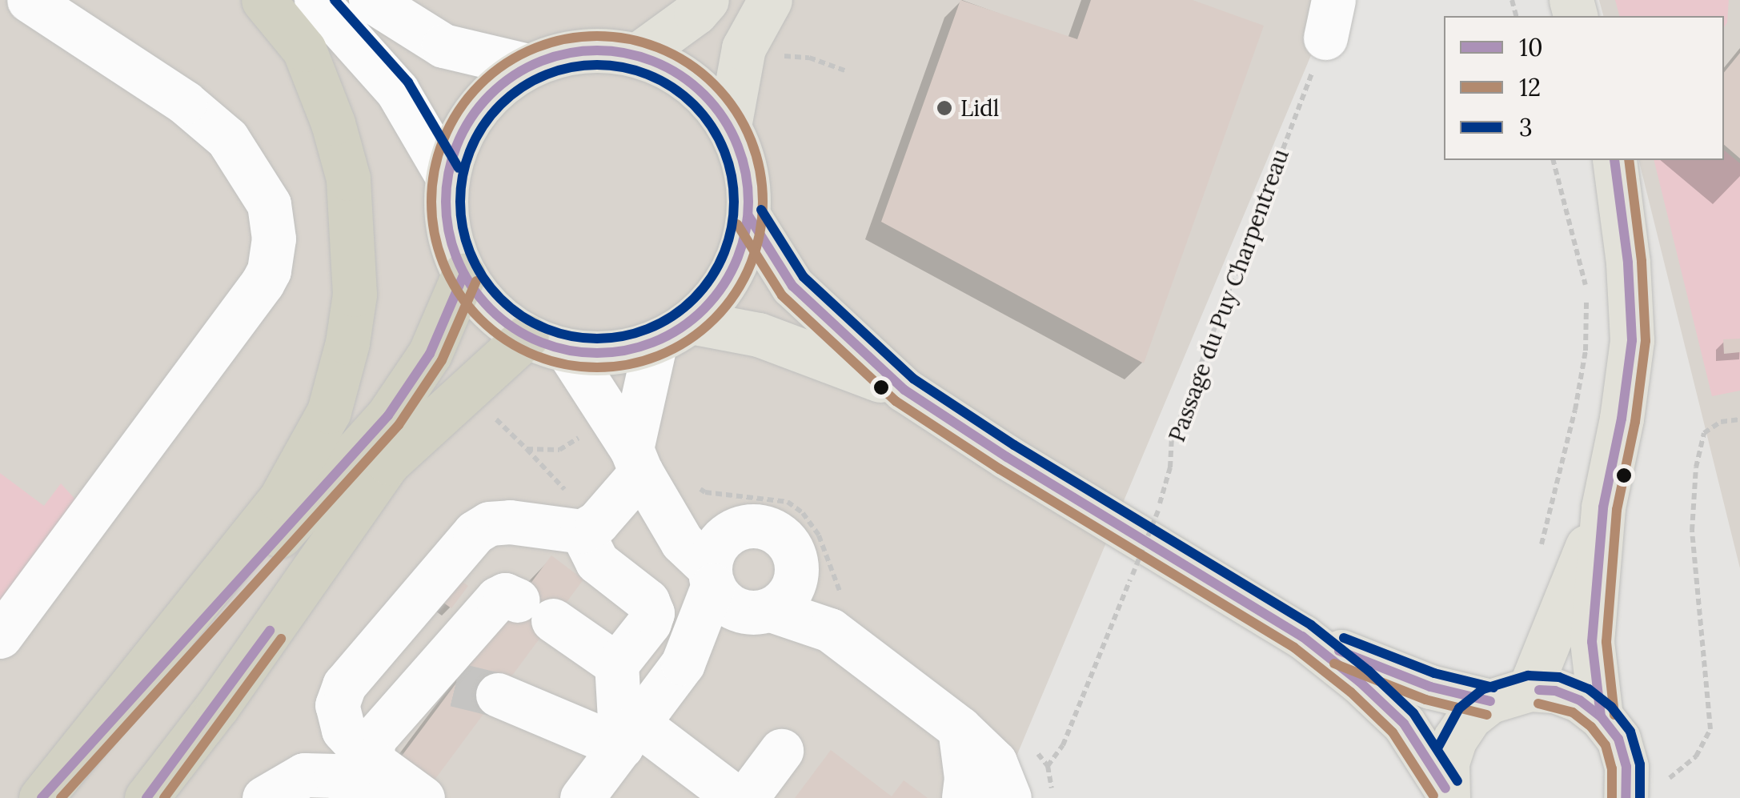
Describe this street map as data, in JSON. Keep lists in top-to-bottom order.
{
  "streets": {
    "path": ["Passage du Puy Charpentreau"]
  },
  "places": ["Lidl"],
  "lines": ["transit line 3", "transit line 12", "transit line 10"],
  "legend": ["10", "12", "3"]
}
